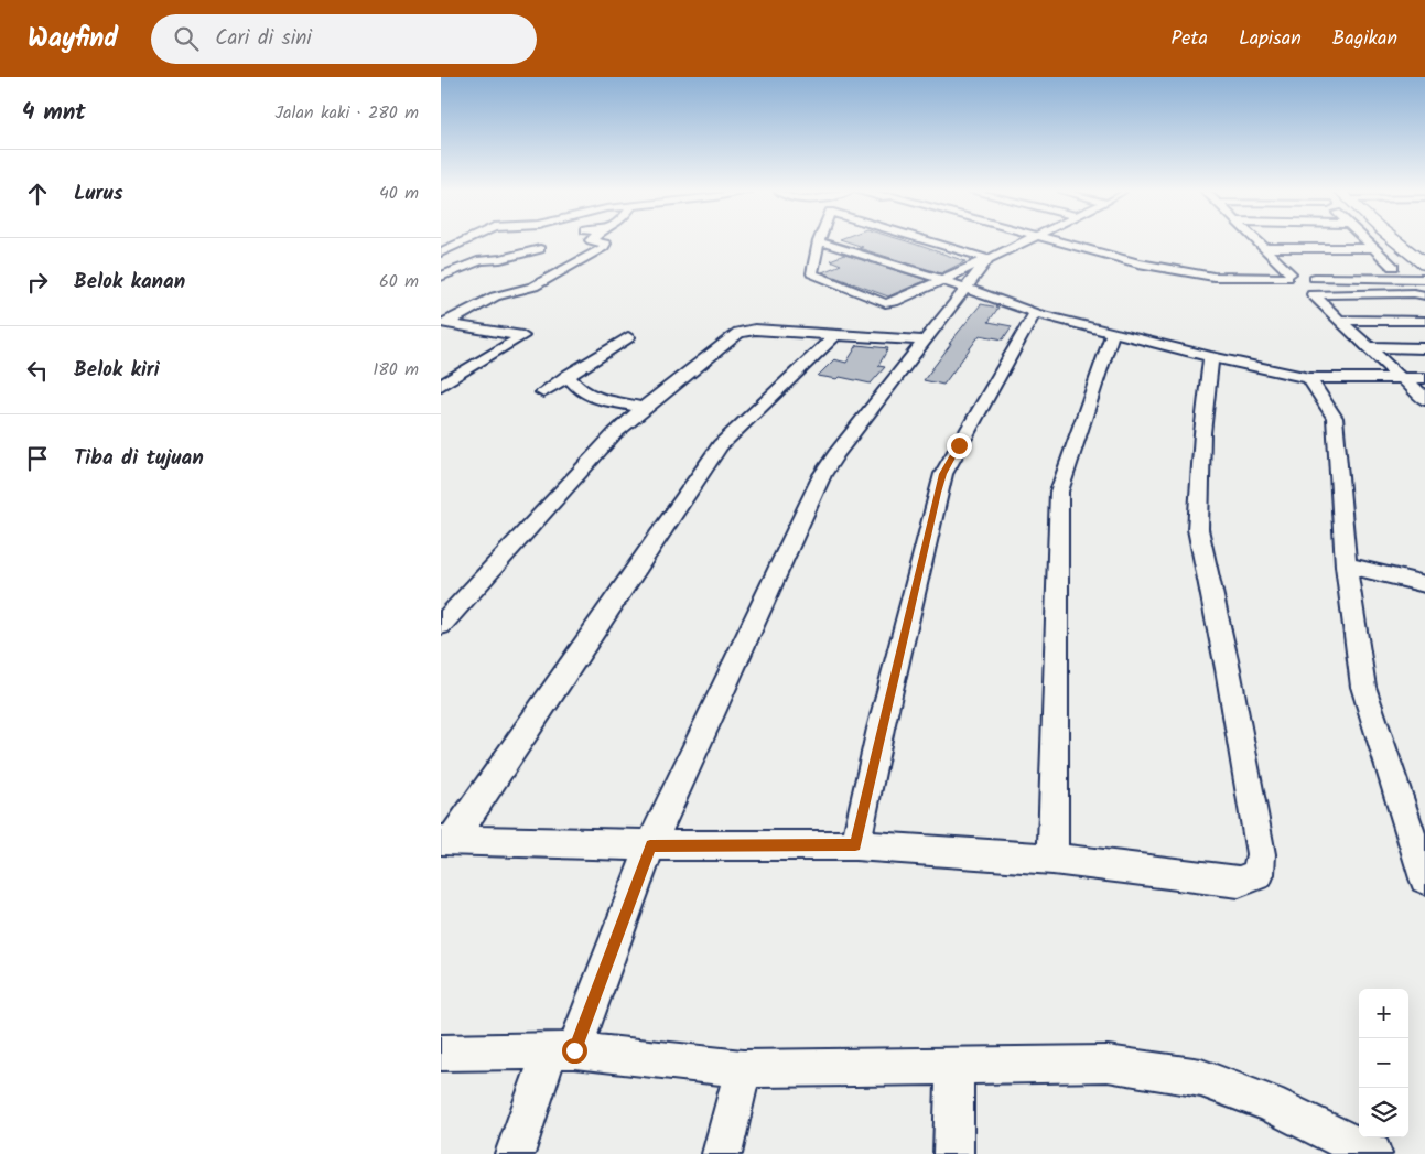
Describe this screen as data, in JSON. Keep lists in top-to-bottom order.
{
  "page": {
    "header": "Wayfind",
    "search": "Cari di sini",
    "nav": ["Peta", "Lapisan", "Bagikan"],
    "heading": ["4 mnt", "Jalan kaki · 280 m"],
    "list": [
      ["Lurus", "40 m"],
      ["Belok kanan", "60 m"],
      ["Belok kiri", "180 m"],
      "Tiba di tujuan"
    ],
    "map_buttons": ["+", "−"]
  }
}
